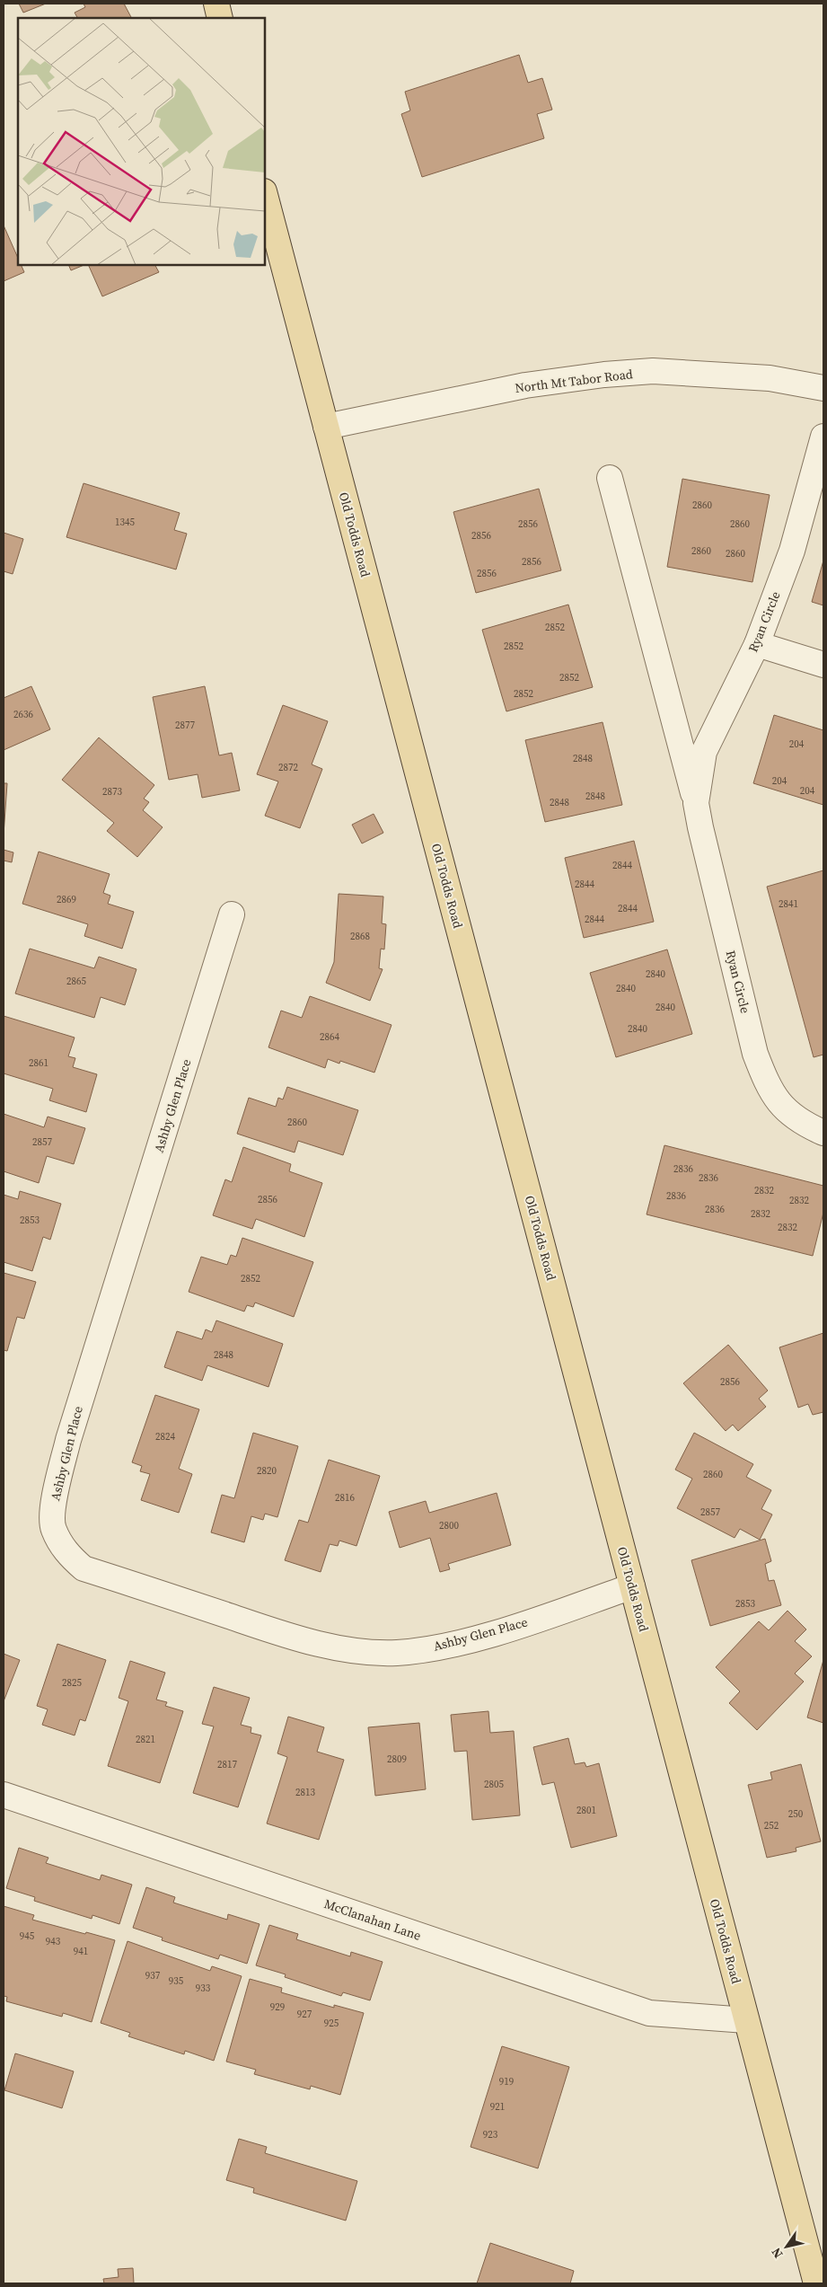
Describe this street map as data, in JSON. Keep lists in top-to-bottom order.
{
  "streets": {
    "main road": ["Old Todds Road"],
    "street": [
      "North Mt Tabor Road",
      "Ryan Circle",
      "Ashby Glen Place",
      "McClanahan Lane"
    ]
  },
  "crossings": [
    ["North Mt Tabor Road", "Old Todds Road"],
    ["Old Todds Road", "Ashby Glen Place"],
    ["Old Todds Road", "McClanahan Lane"]
  ],
  "house_numbers": [
    "2860",
    "1345",
    "2856",
    "2860",
    "2856",
    "2860",
    "2860",
    "2856",
    "2856",
    "2852",
    "2852",
    "2852",
    "2852",
    "2636",
    "2877",
    "204",
    "2848",
    "2872",
    "204",
    "204",
    "2873",
    "2848",
    "2848",
    "2844",
    "2844",
    "2869",
    "2841",
    "2844",
    "2844",
    "2868",
    "2840",
    "2865",
    "2840",
    "2840",
    "2840",
    "2864",
    "2861",
    "2860",
    "2857",
    "2836",
    "2836",
    "2832",
    "2836",
    "2856",
    "2832",
    "2836",
    "2832",
    "2853",
    "2832",
    "2852",
    "2848",
    "2856",
    "2824",
    "2820",
    "2860",
    "2816",
    "2857",
    "2800",
    "2853",
    "2825",
    "2821",
    "2809",
    "2817",
    "2805",
    "2813",
    "2801",
    "250",
    "252",
    "945",
    "943",
    "941",
    "937",
    "935",
    "933",
    "929",
    "927",
    "925",
    "919",
    "921",
    "923"
  ],
  "north": "bottom left"
}
